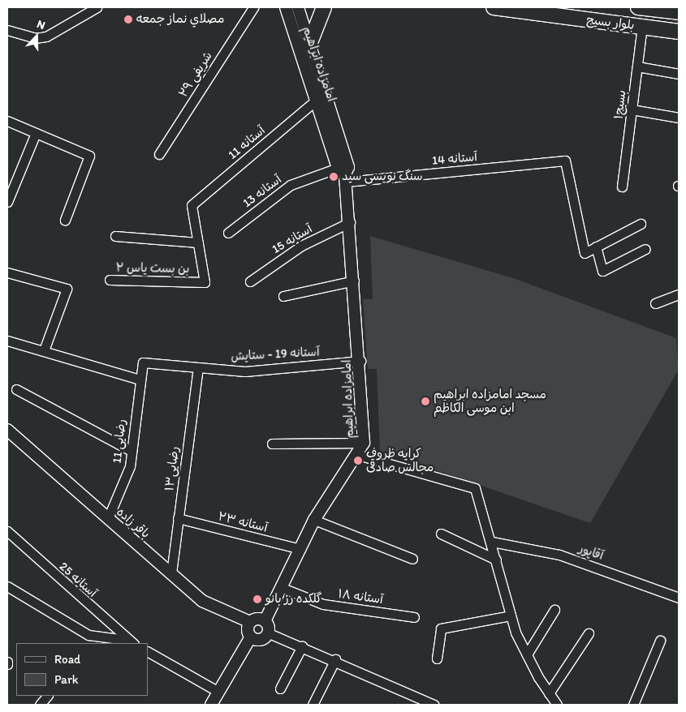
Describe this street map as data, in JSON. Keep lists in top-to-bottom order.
{
  "streets": {
    "main road": ["بلوار بسیج"],
    "street": [
      "امامزاده ابراهیم",
      "شریفی ۲۹",
      "بسیج۱",
      "آستانه 11",
      "آستانه 14",
      "آستانه 13",
      "آستانه 15",
      "بن بست یاس ۲",
      "آستانه 19 - ستایش",
      "رضایی 11",
      "رضایی۱۳",
      "آستانه ۲۳",
      "باقر زاده",
      "آقاپور",
      "آستانه 25",
      "آستانه ۱۸"
    ]
  },
  "crossings": [
    ["بلوار بسیج", "بسیج۱"],
    ["امامزاده ابراهیم", "آستانه 11"],
    ["امامزاده ابراهیم", "آستانه 14"],
    ["امامزاده ابراهیم", "آستانه 13"],
    ["امامزاده ابراهیم", "آستانه 15"],
    ["امامزاده ابراهیم", "آستانه 19 - ستایش"],
    ["امامزاده ابراهیم", "آستانه ۲۳"],
    ["امامزاده ابراهیم", "باقر زاده"],
    ["امامزاده ابراهیم", "آستانه ۱۸"],
    ["آستانه 11", "بن بست یاس ۲"],
    ["آستانه 14", "آستانه 13"],
    ["آستانه 19 - ستایش", "رضایی 11"],
    ["آستانه 19 - ستایش", "رضایی۱۳"],
    ["رضایی 11", "باقر زاده"],
    ["رضایی۱۳", "آستانه ۲۳"],
    ["رضایی۱۳", "باقر زاده"]
  ],
  "places": [
    "مصلاي نماز جمعه",
    "سنگ نویسی سید",
    "مسجد امامزاده ابراهیم ابن موسی الکاظم",
    "کرایه ظروف مجالس صادقی",
    "گلکده رز بانو"
  ],
  "legend": ["Road", "Park"],
  "north": "top"
}
